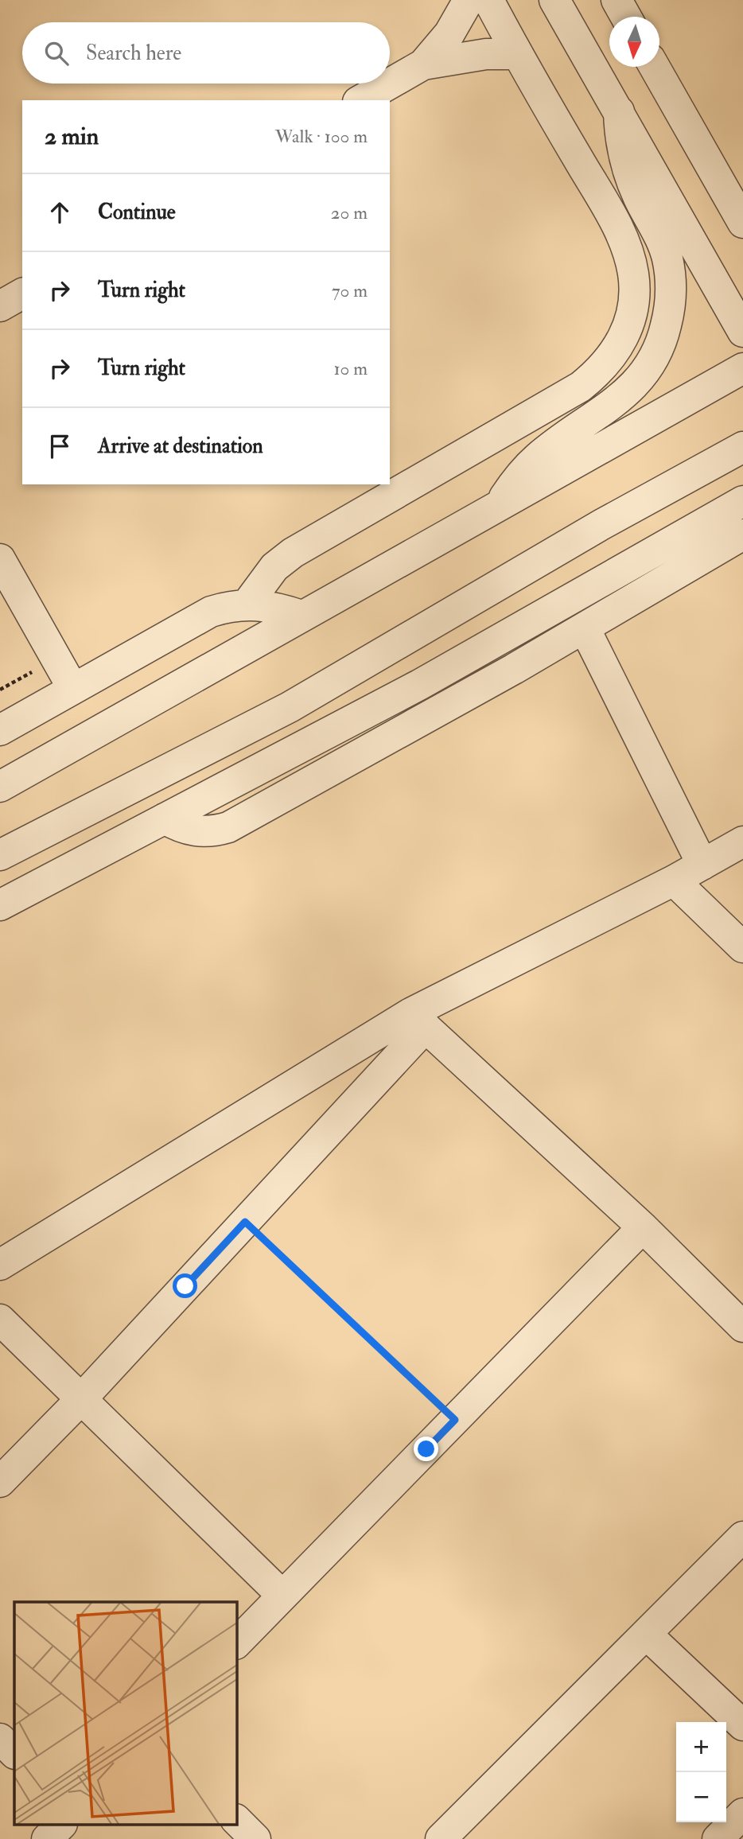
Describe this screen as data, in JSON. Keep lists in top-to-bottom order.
{
  "north": "bottom",
  "page": {
    "search": "Search here",
    "heading": ["2 min", "Walk · 100 m"],
    "list": [
      ["Continue", "20 m"],
      ["Turn right", "70 m"],
      ["Turn right", "10 m"],
      "Arrive at destination"
    ],
    "map_buttons": ["+", "−"]
  }
}
